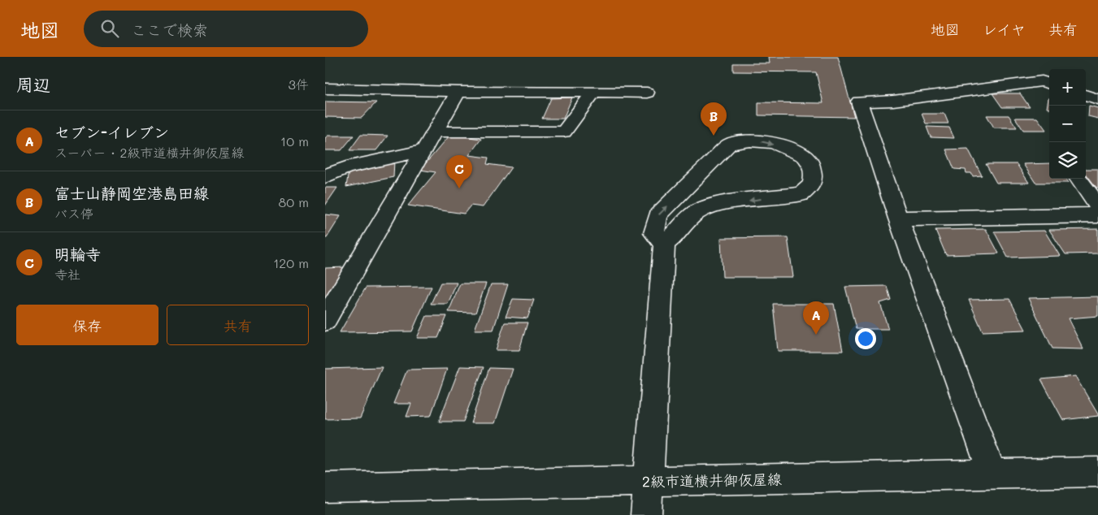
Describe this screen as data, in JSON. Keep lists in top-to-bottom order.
{
  "streets": {
    "street": ["2級市道横井御仮屋線"]
  },
  "page": {
    "header": "地図",
    "search": "ここで検索",
    "nav": ["地図", "レイヤ", "共有"],
    "heading": ["周辺", "3件"],
    "map_buttons": ["+", "−"],
    "pins": ["B", "C", "A"],
    "list": [
      {
        "mark": "A",
        "name": "セブン-イレブン",
        "note": "スーパー · 2級市道横井御仮屋線",
        "value": "10 m"
      },
      {
        "mark": "B",
        "name": "富士山静岡空港島田線",
        "note": "バス停",
        "value": "80 m"
      },
      {
        "mark": "C",
        "name": "明輪寺",
        "note": "寺社",
        "value": "120 m"
      }
    ],
    "buttons": ["保存", "共有"]
  }
}
